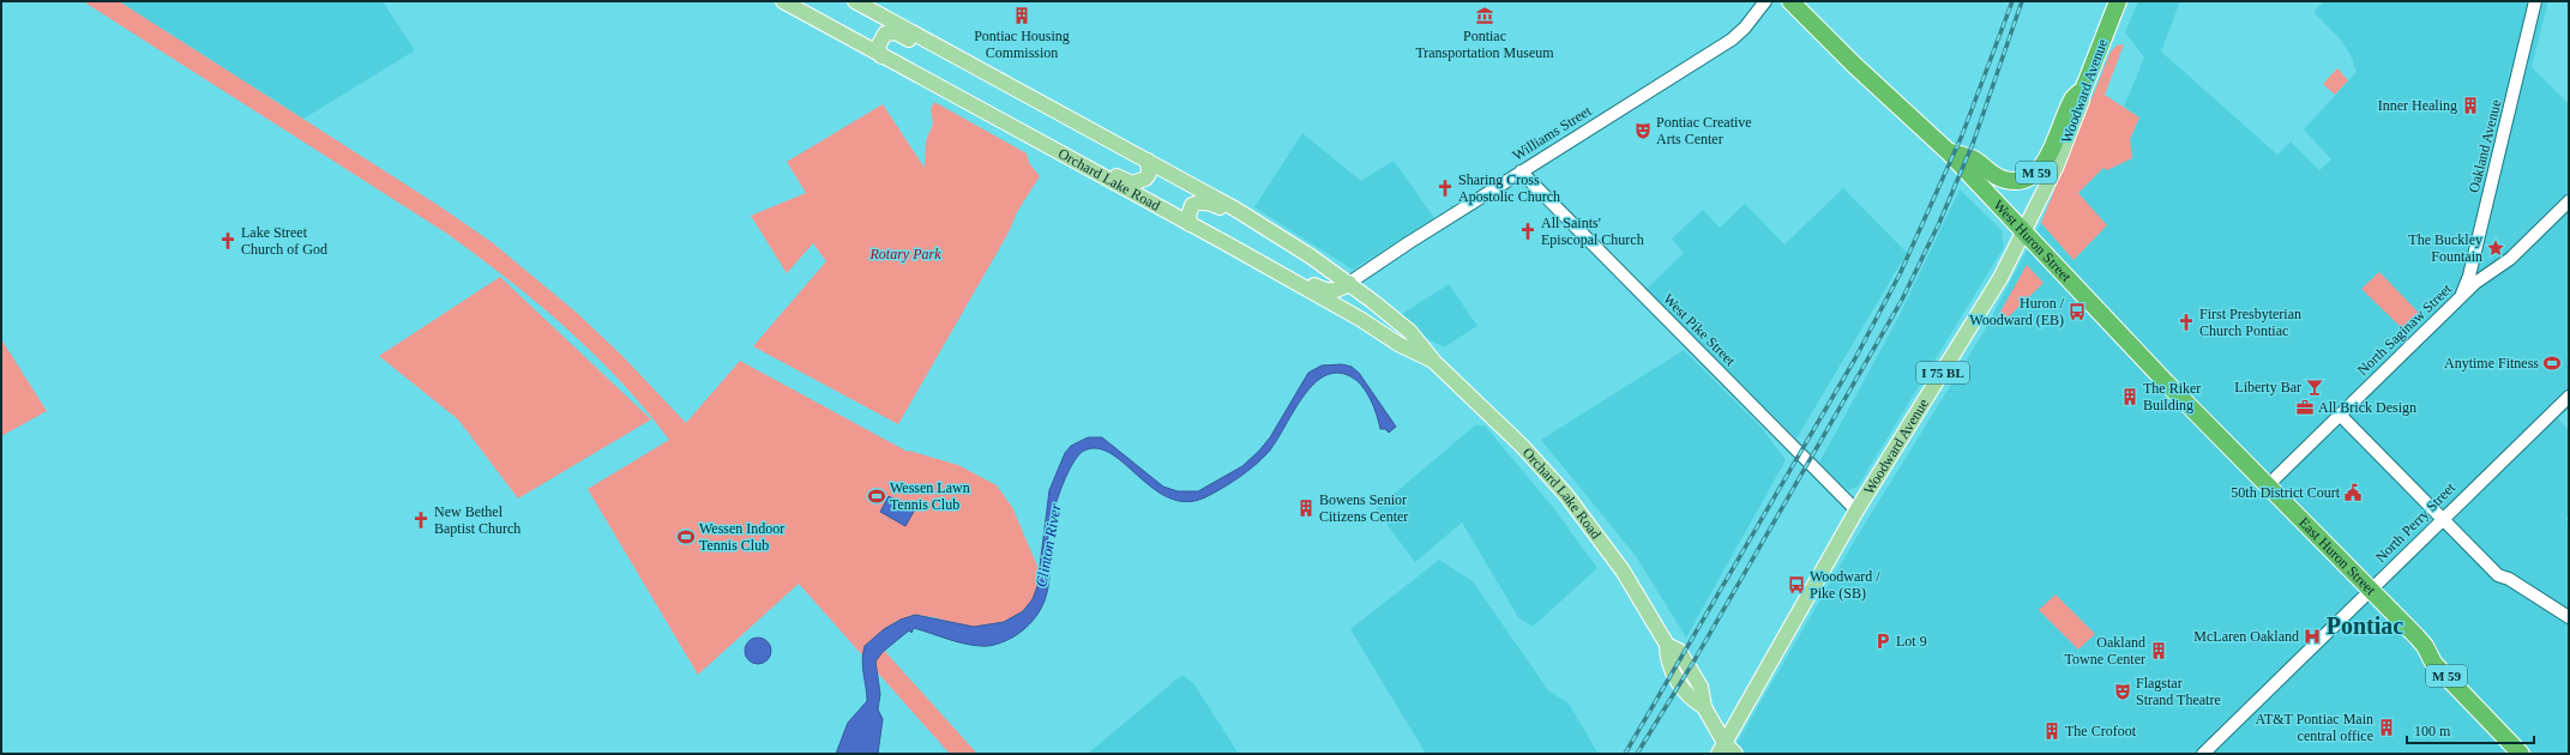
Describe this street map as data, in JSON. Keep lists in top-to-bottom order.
{
  "streets": {
    "highway": [
      "Woodward Avenue",
      "M 59",
      "West Huron Street",
      "I 75 BL",
      "East Huron Street"
    ],
    "main road": ["Orchard Lake Road"],
    "street": [
      "Williams Street",
      "Oakland Avenue",
      "West Pike Street",
      "North Saginaw Street",
      "North Perry Street"
    ]
  },
  "crossings": [
    ["Woodward Avenue", "M 59"],
    ["Woodward Avenue", "Orchard Lake Road"],
    ["Woodward Avenue", "West Huron Street"],
    ["Woodward Avenue", "West Pike Street"],
    ["Williams Street", "Orchard Lake Road"],
    ["Williams Street", "West Pike Street"],
    ["Oakland Avenue", "North Saginaw Street"],
    ["M 59", "West Huron Street"],
    ["West Huron Street", "North Saginaw Street"],
    ["West Huron Street", "East Huron Street"],
    ["North Saginaw Street", "East Huron Street"],
    ["North Perry Street", "East Huron Street"]
  ],
  "districts": ["Pontiac"],
  "water": ["Clinton River"],
  "parks": ["Rotary Park"],
  "places": {
    "building": [
      "Pontiac Housing Commission",
      "Inner Healing",
      "The Riker Building",
      "Bowens Senior Citizens Center",
      "Oakland Towne Center",
      "AT&T Pontiac Main central office",
      "The Crofoot"
    ],
    "museum": ["Pontiac Transportation Museum"],
    "theatre": ["Pontiac Creative Arts Center", "Flagstar Strand Theatre"],
    "church": [
      "Sharing Cross Apostolic Church",
      "All Saints' Episcopal Church",
      "Lake Street Church of God",
      "First Presbyterian Church Pontiac",
      "New Bethel Baptist Church"
    ],
    "place": ["The Buckley Fountain"],
    "bus stop": ["Huron / Woodward (EB)", "Woodward / Pike (SB)"],
    "sports": ["Anytime Fitness", "Wessen Lawn Tennis Club", "Wessen Indoor Tennis Club"],
    "bar": ["Liberty Bar"],
    "office": ["All Brick Design"],
    "public building": ["50th District Court"],
    "hospital": ["McLaren Oakland"],
    "parking": ["Lot 9"]
  },
  "scale_bar": "100 m"
}
